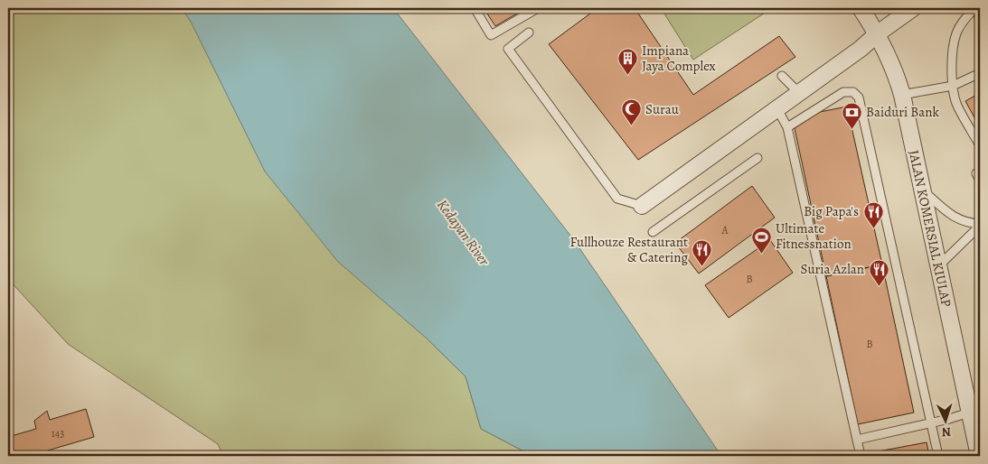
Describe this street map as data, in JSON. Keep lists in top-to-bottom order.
{
  "streets": {
    "street": ["JALAN KOMERSIAL KIULAP"]
  },
  "water": ["Kedayan River"],
  "places": {
    "building": ["Impiana Jaya Complex"],
    "mosque": ["Surau"],
    "bank": ["Baiduri Bank"],
    "restaurant": ["Big Papa's", "Fullhouze Restaurant & Catering", "Suria Azlan"],
    "sports": ["Ultimate Fitnessnation"]
  },
  "house_numbers": [
    "A",
    "B",
    "B",
    "143"
  ],
  "north": "bottom"
}
